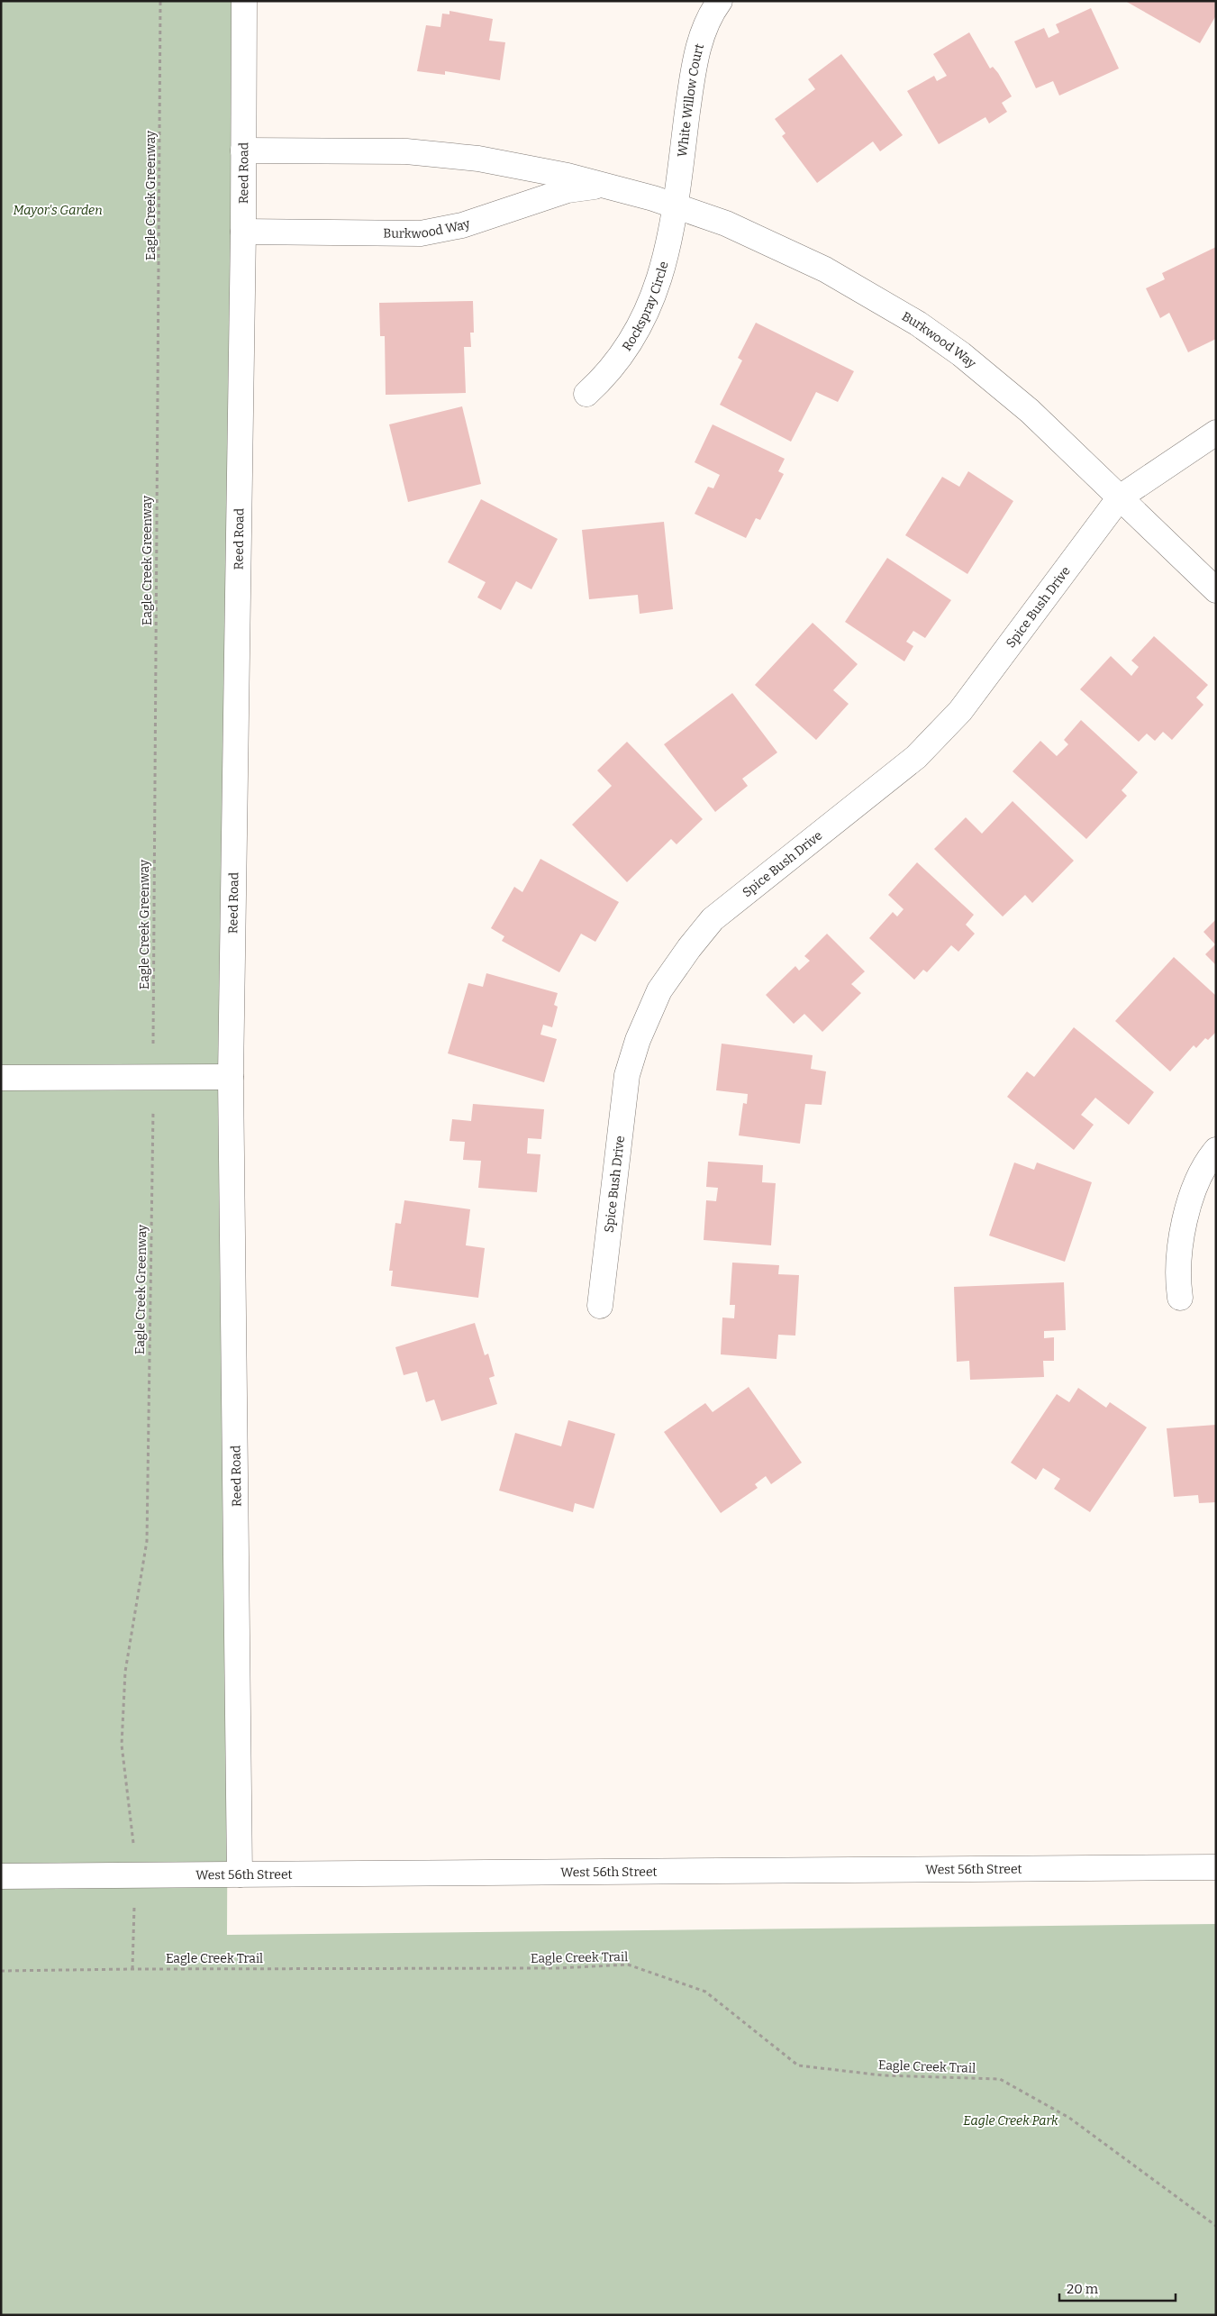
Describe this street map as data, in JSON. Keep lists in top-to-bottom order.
{
  "streets": {
    "street": [
      "White Willow Court",
      "Reed Road",
      "Burkwood Way",
      "Rockspray Circle",
      "Spice Bush Drive",
      "West 56th Street"
    ],
    "path": ["Eagle Creek Greenway", "Eagle Creek Trail"]
  },
  "crossings": [
    ["White Willow Court", "Burkwood Way"],
    ["White Willow Court", "Rockspray Circle"],
    ["Reed Road", "Burkwood Way"],
    ["Reed Road", "West 56th Street"],
    ["Burkwood Way", "Rockspray Circle"],
    ["Burkwood Way", "Spice Bush Drive"]
  ],
  "parks": ["Mayor's Garden", "Eagle Creek Park"],
  "scale_bar": "20 m"
}
